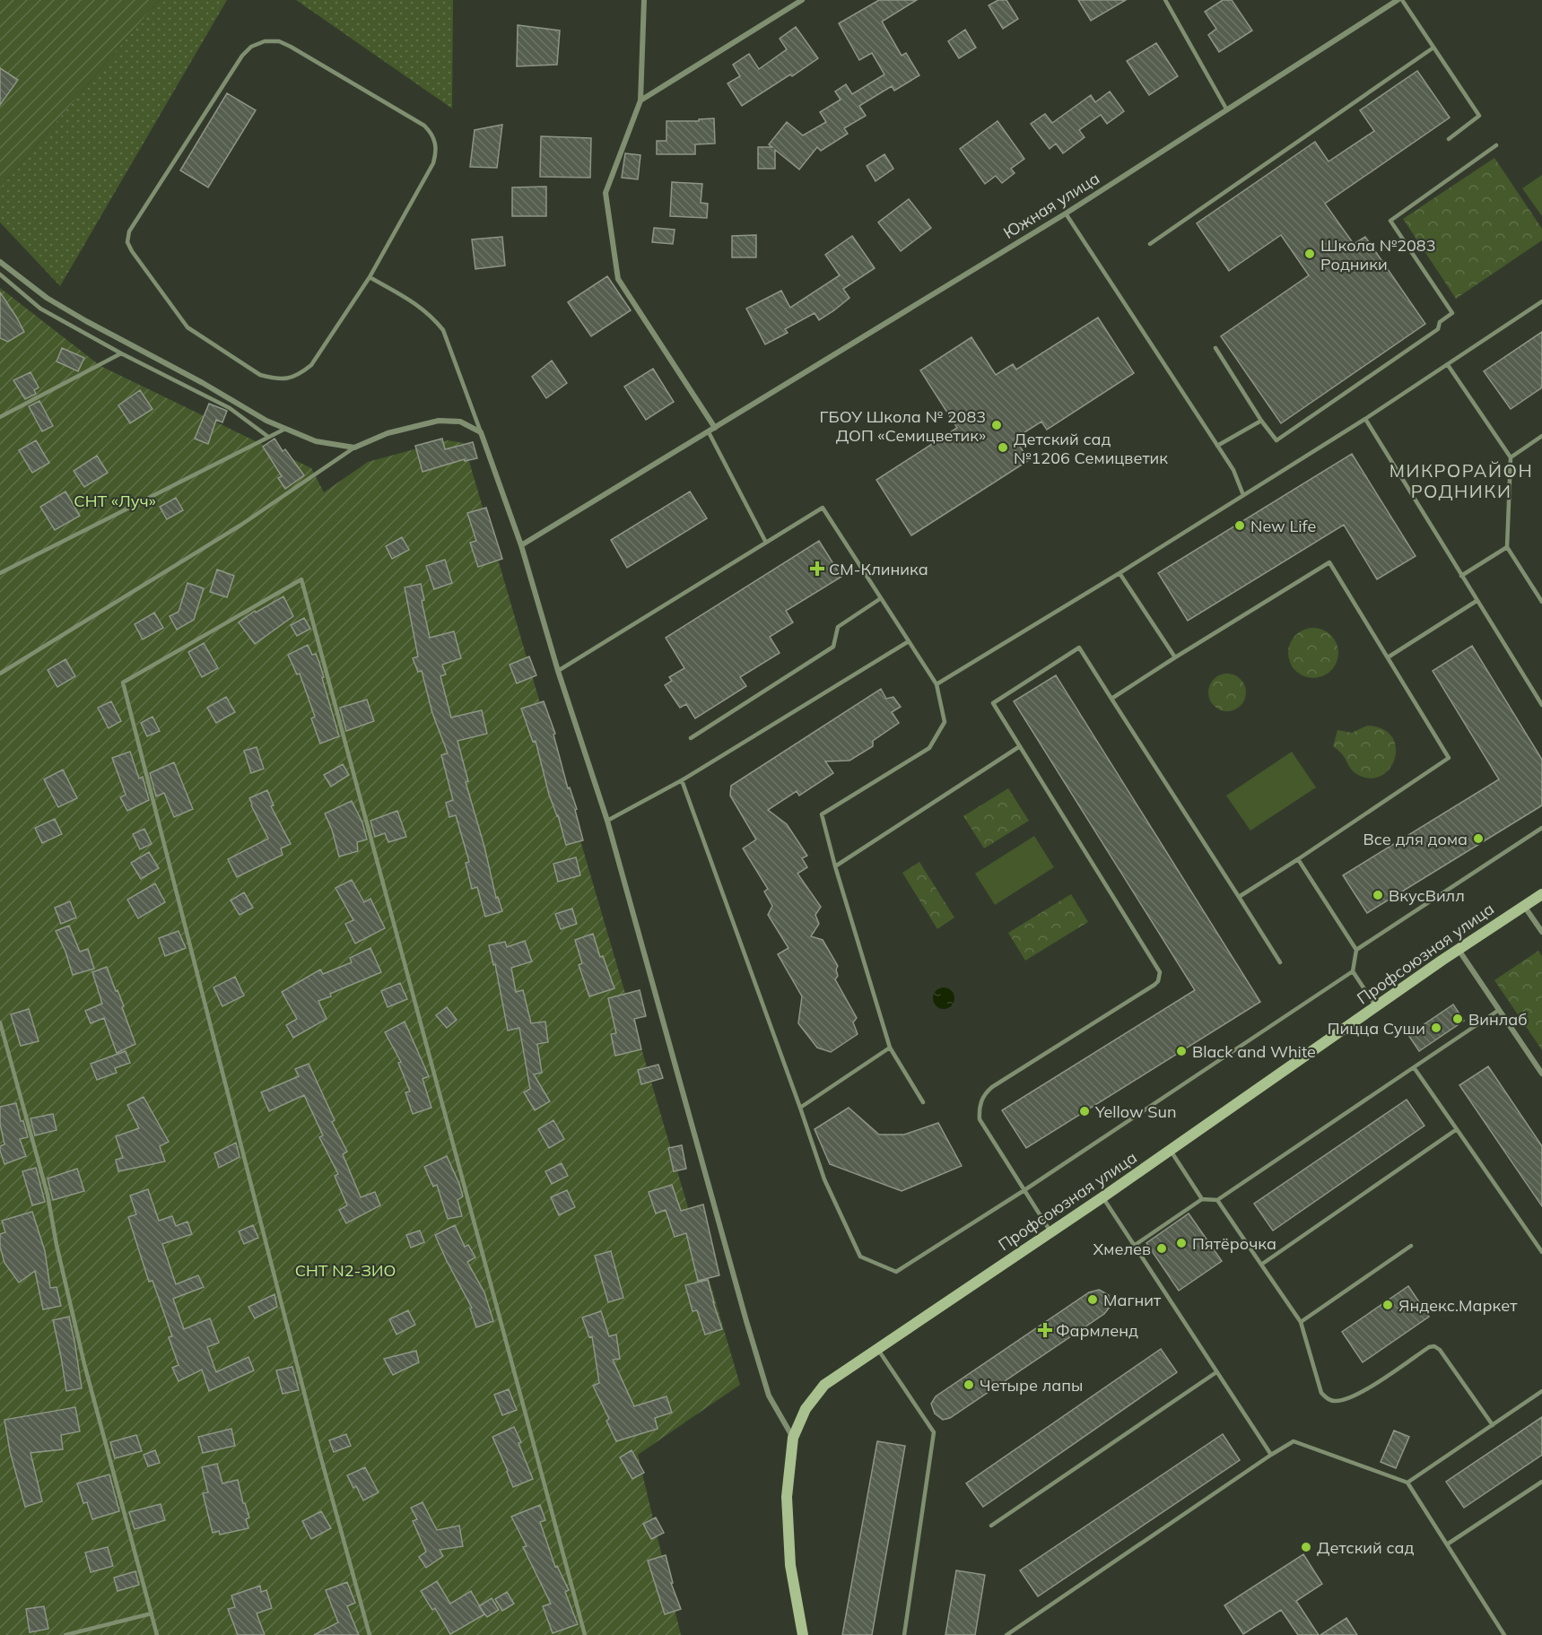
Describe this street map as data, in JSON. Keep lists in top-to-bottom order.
{
  "streets": {
    "main road": ["Профсоюзная улица"],
    "street": ["Южная улица"]
  },
  "districts": ["МИКРОРАЙОН РОДНИКИ"],
  "parks": ["СНТ «Луч»", "СНТ N2-ЗИО"],
  "places": {
    "other": [
      "Школа №2083 Родники",
      "ГБОУ Школа № 2083 ДОП «Семицветик»",
      "Детский сад №1206 Семицветик",
      "New Life",
      "Все для дома",
      "ВкусВилл",
      "Винлаб",
      "Пицца Суши",
      "Black and White",
      "Yellow Sun",
      "Пятёрочка",
      "Хмелев",
      "Магнит",
      "Яндекс.Маркет",
      "Четыре лапы",
      "Детский сад"
    ],
    "health": ["СМ-Клиника", "Фармленд"]
  }
}
